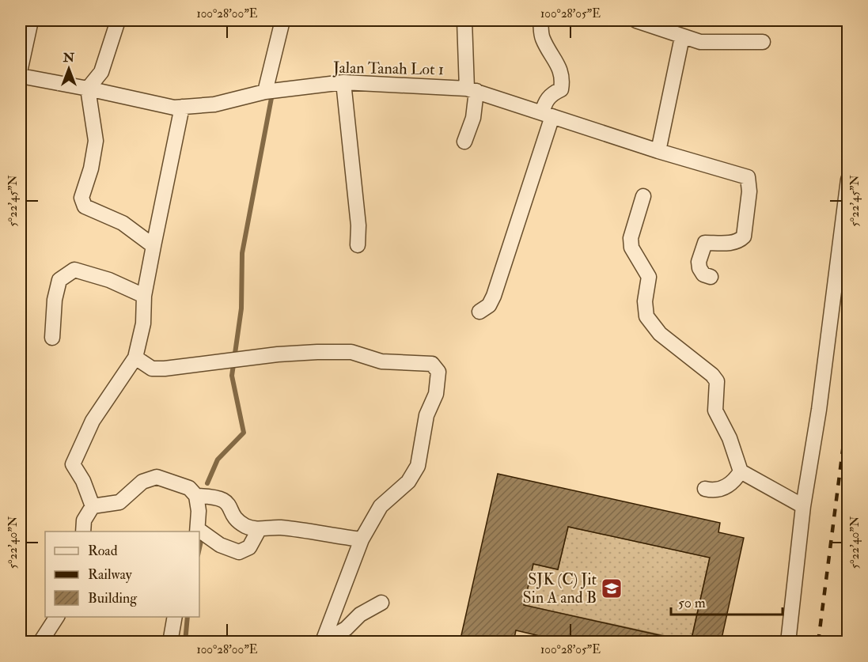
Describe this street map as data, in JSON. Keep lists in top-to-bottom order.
{
  "streets": {
    "street": ["Jalan Tanah Lot 1"]
  },
  "places": {
    "school or university": ["SJK (C) Jit Sin A and B"]
  },
  "legend": ["Road", "Railway", "Building"],
  "scale_bar": "50 m",
  "north": "top",
  "coordinates": [
    "100°28'00\"E",
    "100°28'05\"E",
    "5°22'45\"N",
    "5°22'40\"N"
  ]
}
